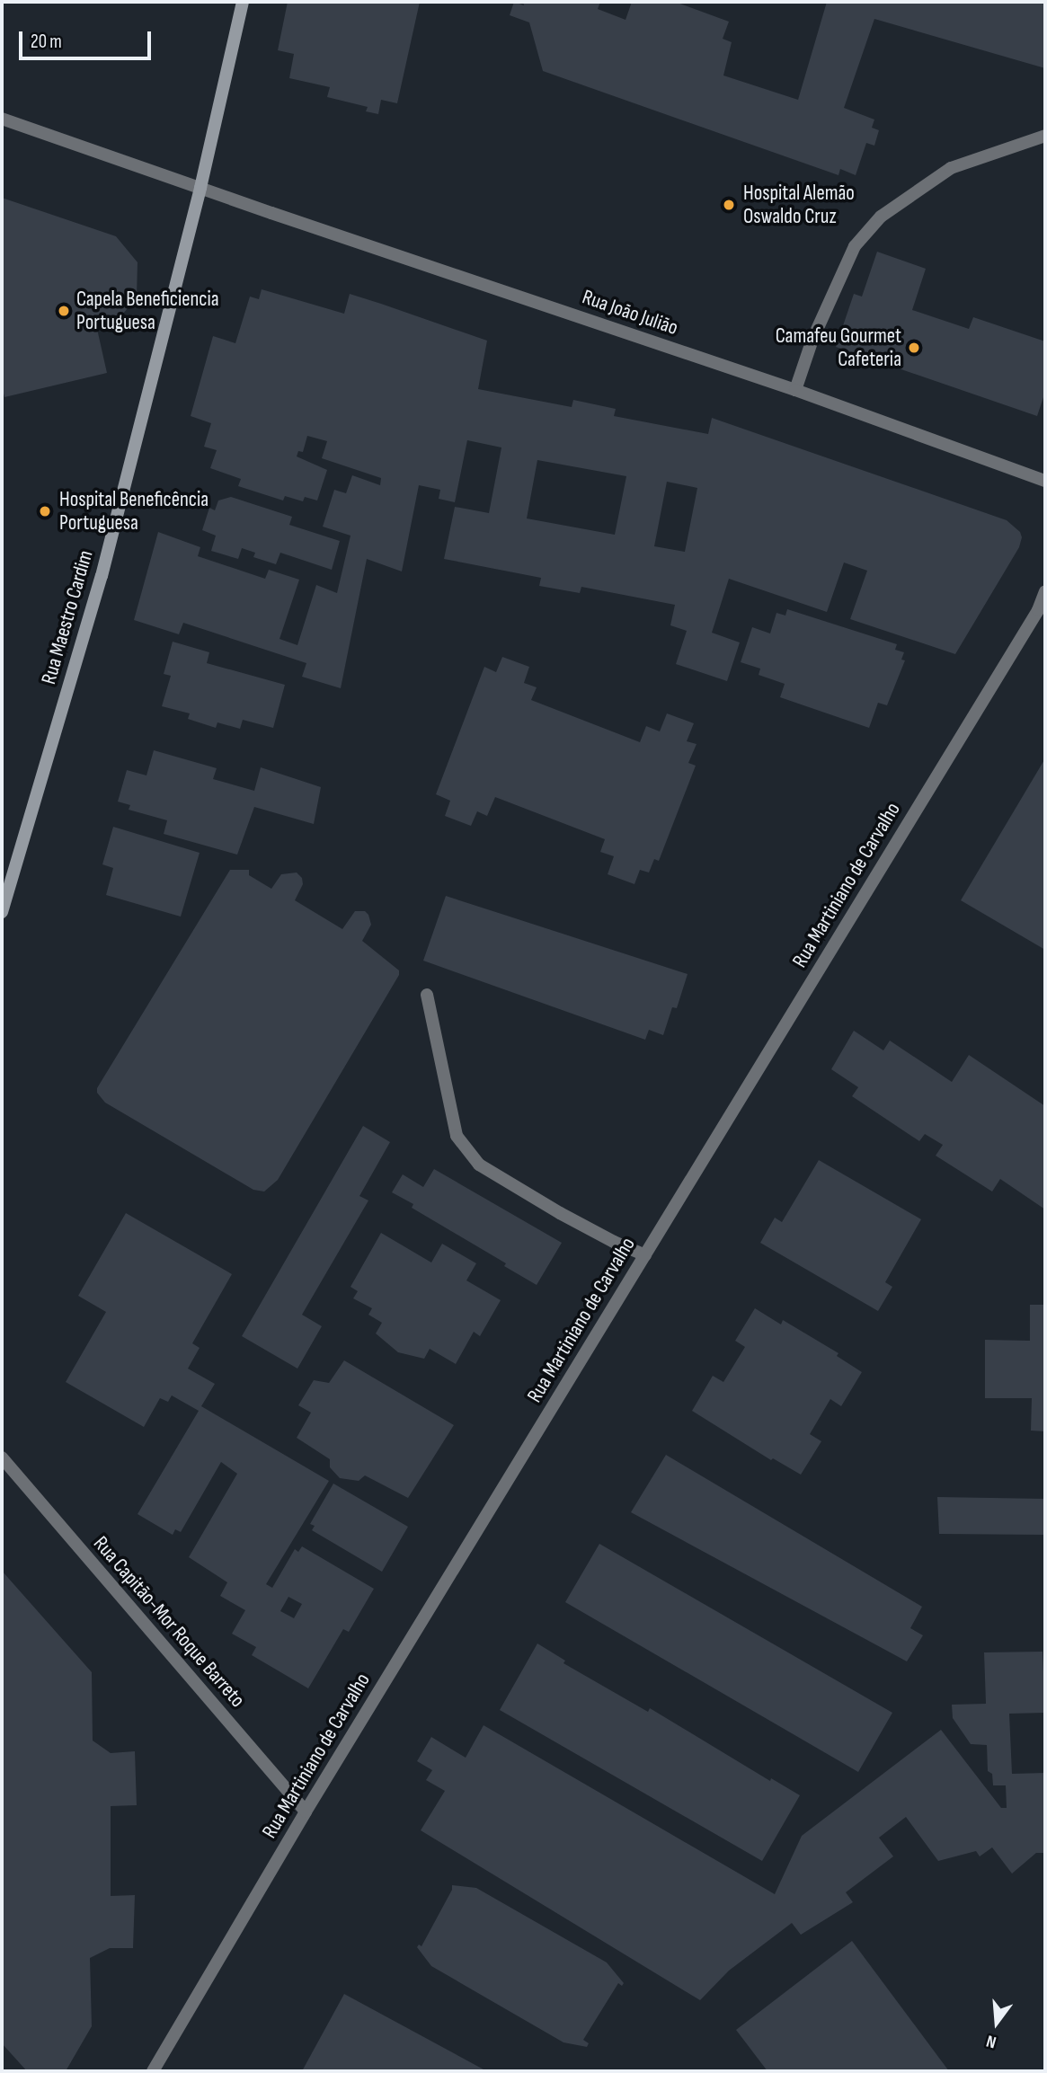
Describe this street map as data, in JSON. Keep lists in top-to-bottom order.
{
  "streets": {
    "main road": ["Rua Maestro Cardim"],
    "street": ["Rua João Julião", "Rua Martiniano de Carvalho", "Rua Capitão-Mor Roque Barreto"]
  },
  "crossings": [
    ["Rua João Julião", "Rua Maestro Cardim"],
    ["Rua Martiniano de Carvalho", "Rua Capitão-Mor Roque Barreto"]
  ],
  "places": [
    "Hospital Alemão Oswaldo Cruz",
    "Capela Beneficiencia Portuguesa",
    "Camafeu Gourmet Cafeteria",
    "Hospital Beneficência Portuguesa"
  ],
  "scale_bar": "20 m",
  "north": "bottom"
}
